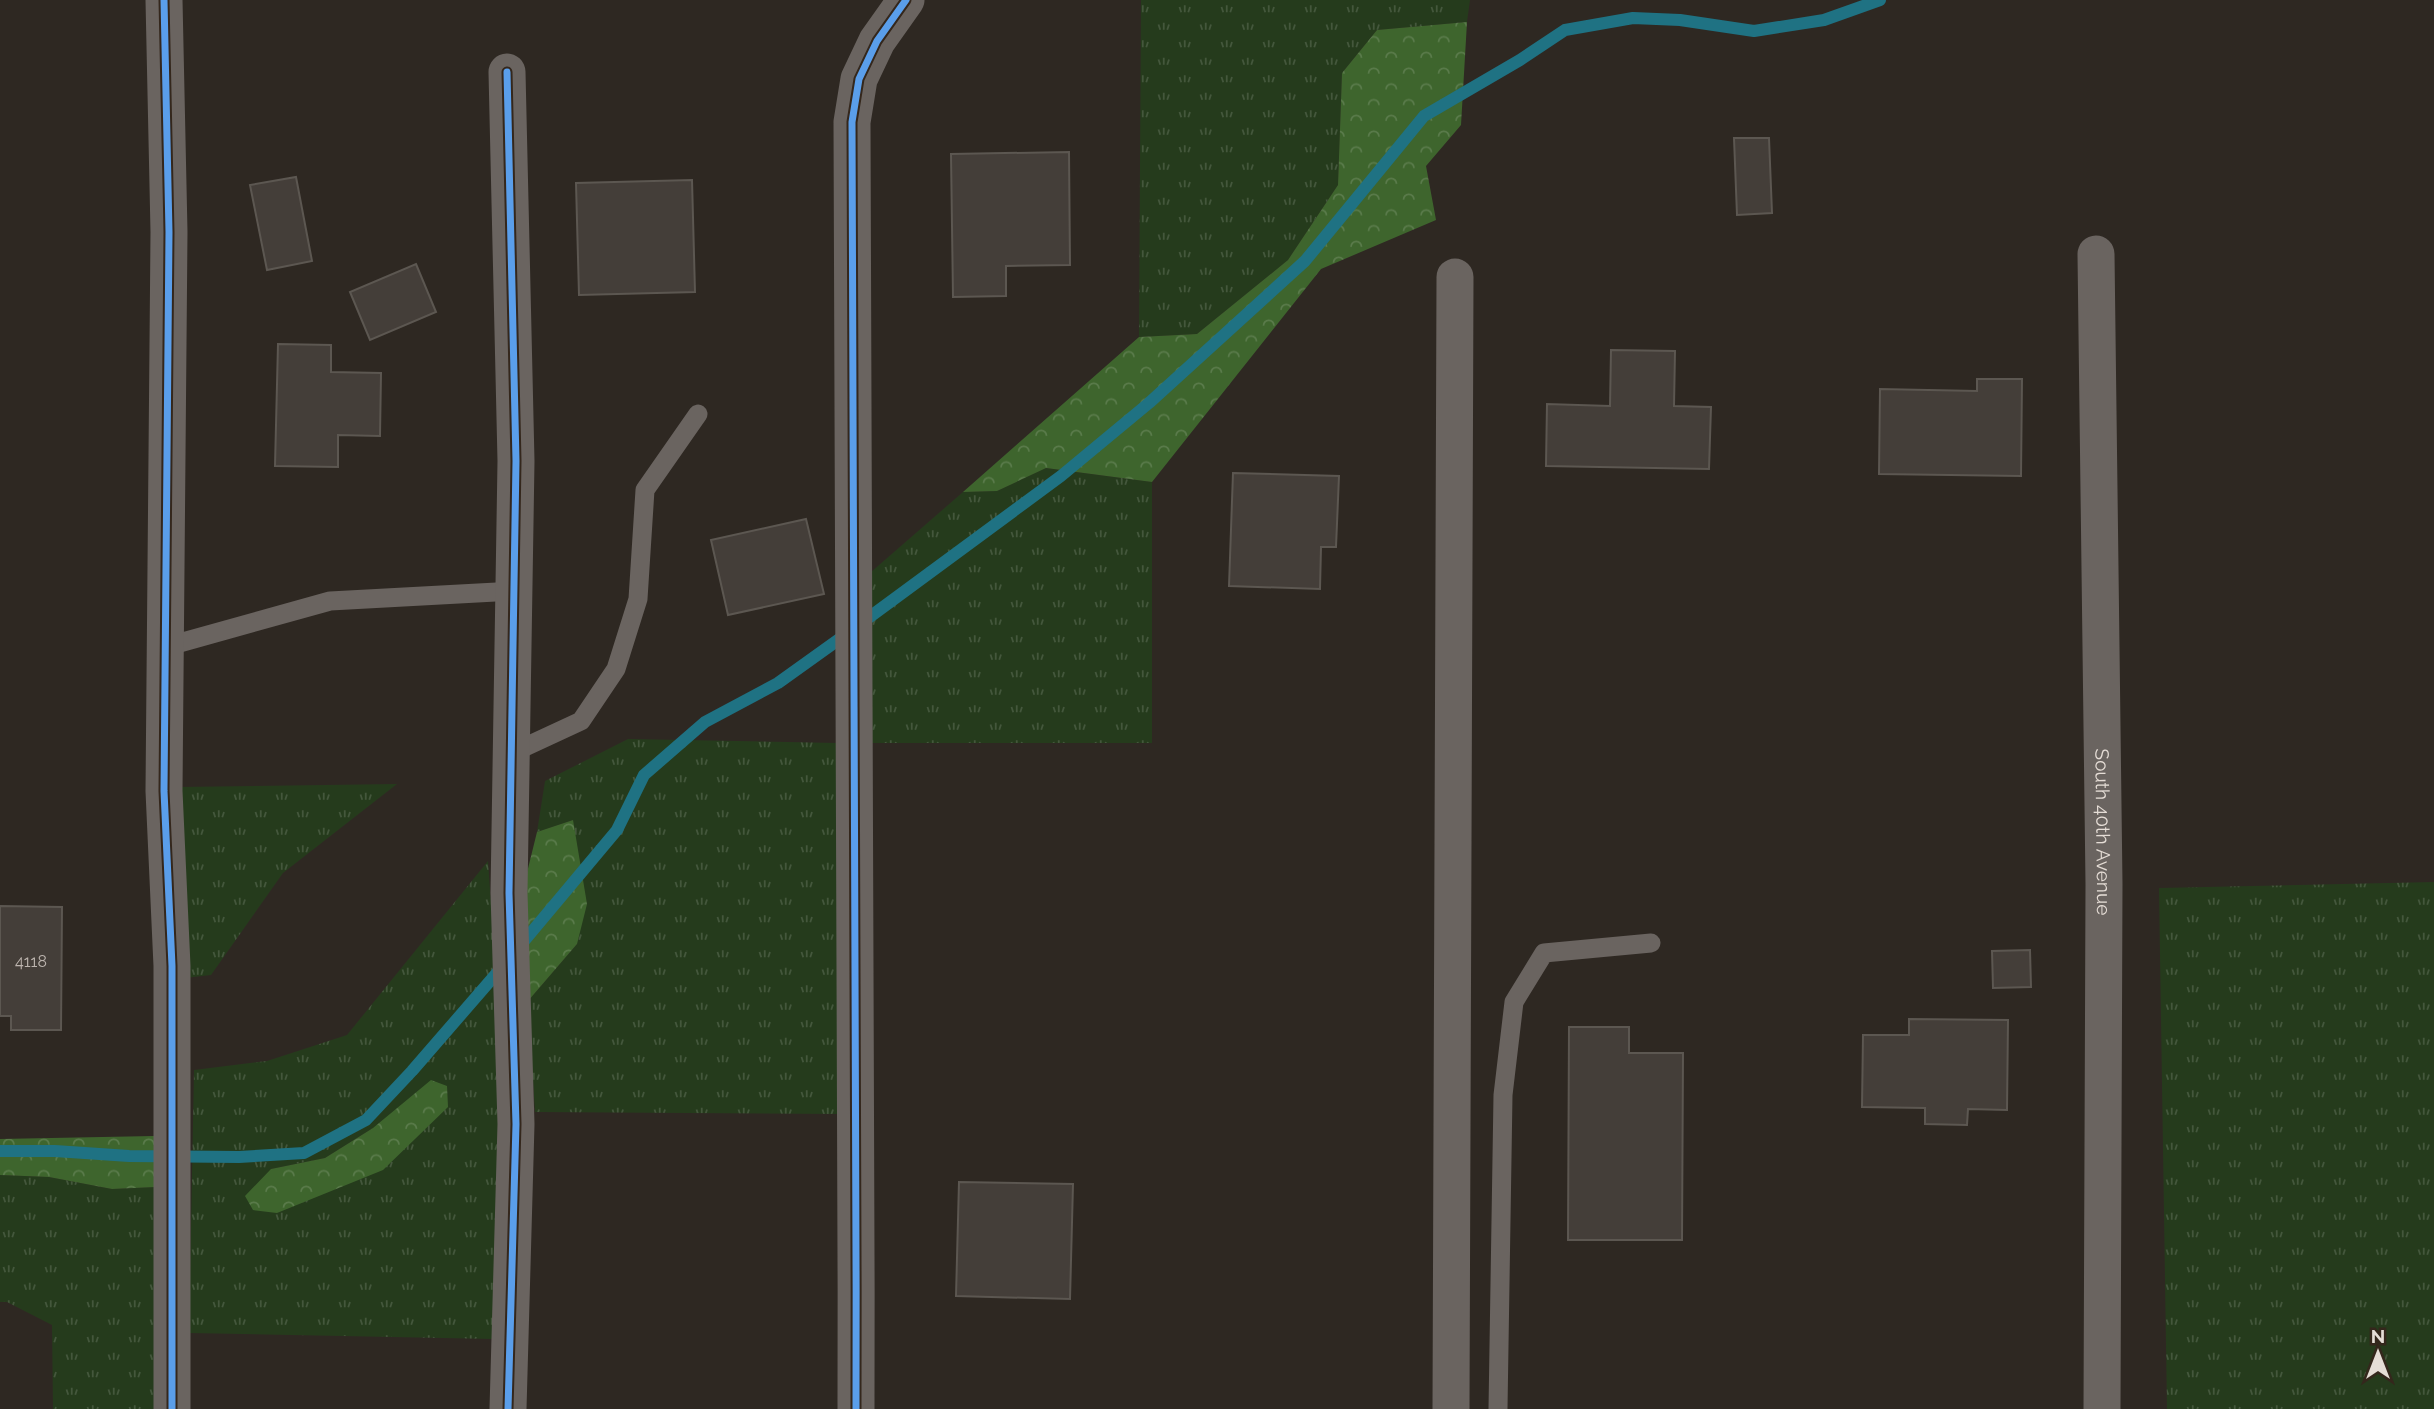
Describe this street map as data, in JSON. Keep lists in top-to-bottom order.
{
  "streets": {
    "street": ["South 40th Avenue"]
  },
  "house_numbers": ["4118"],
  "north": "top"
}
